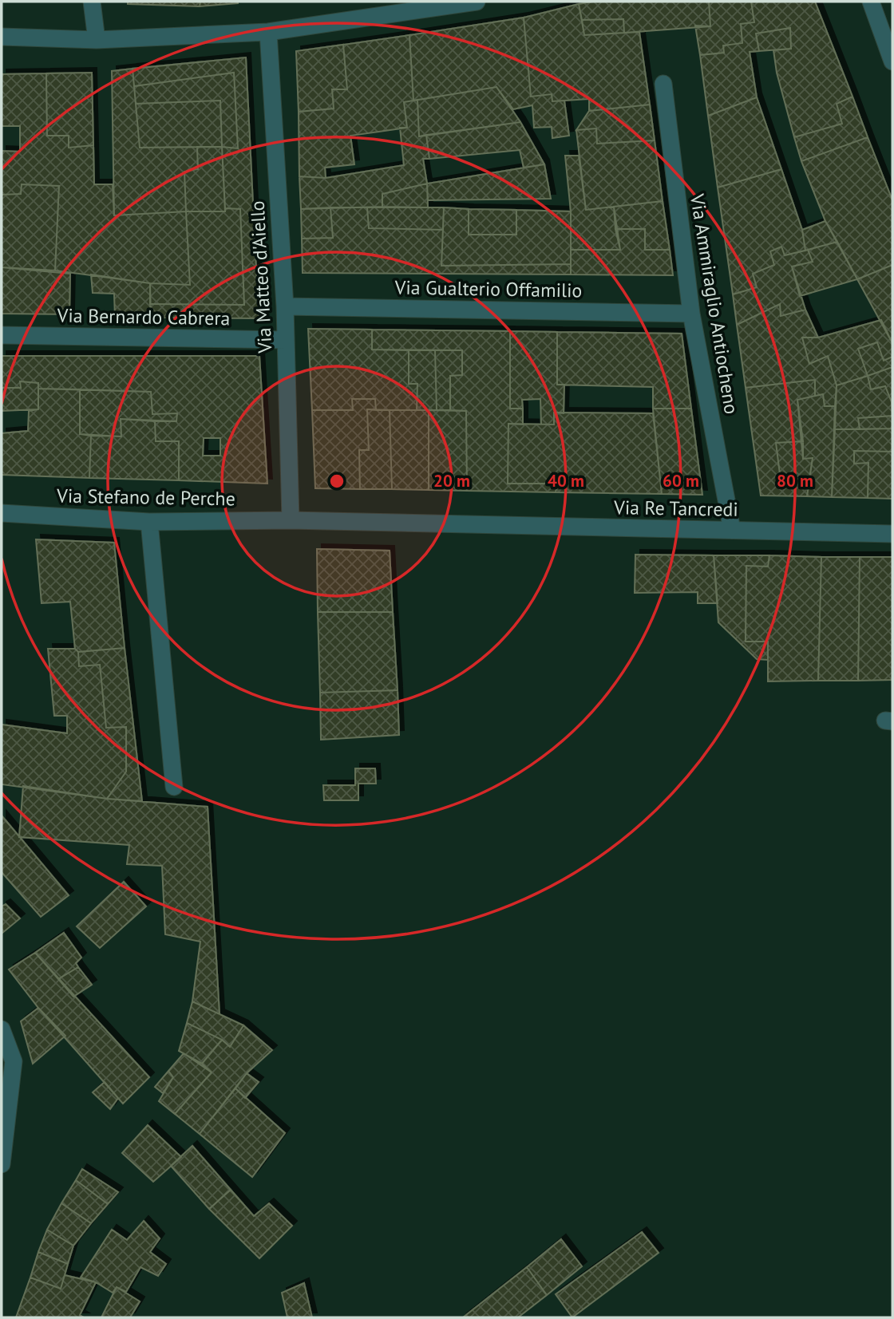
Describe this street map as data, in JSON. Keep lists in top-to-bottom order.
{
  "streets": {
    "street": [
      "Via Matteo d'Aiello",
      "Via Gualterio Offamilio",
      "Via Ammiraglio Antiocheno",
      "Via Bernardo Cabrera",
      "Via Stefano de Perche",
      "Via Re Tancredi"
    ]
  },
  "crossings": [
    ["Via Matteo d'Aiello", "Via Gualterio Offamilio"],
    ["Via Matteo d'Aiello", "Via Bernardo Cabrera"],
    ["Via Matteo d'Aiello", "Via Stefano de Perche"],
    ["Via Matteo d'Aiello", "Via Re Tancredi"],
    ["Via Gualterio Offamilio", "Via Ammiraglio Antiocheno"],
    ["Via Ammiraglio Antiocheno", "Via Re Tancredi"],
    ["Via Stefano de Perche", "Via Re Tancredi"]
  ],
  "rings": [
    "20 m",
    "40 m",
    "60 m",
    "80 m"
  ]
}
